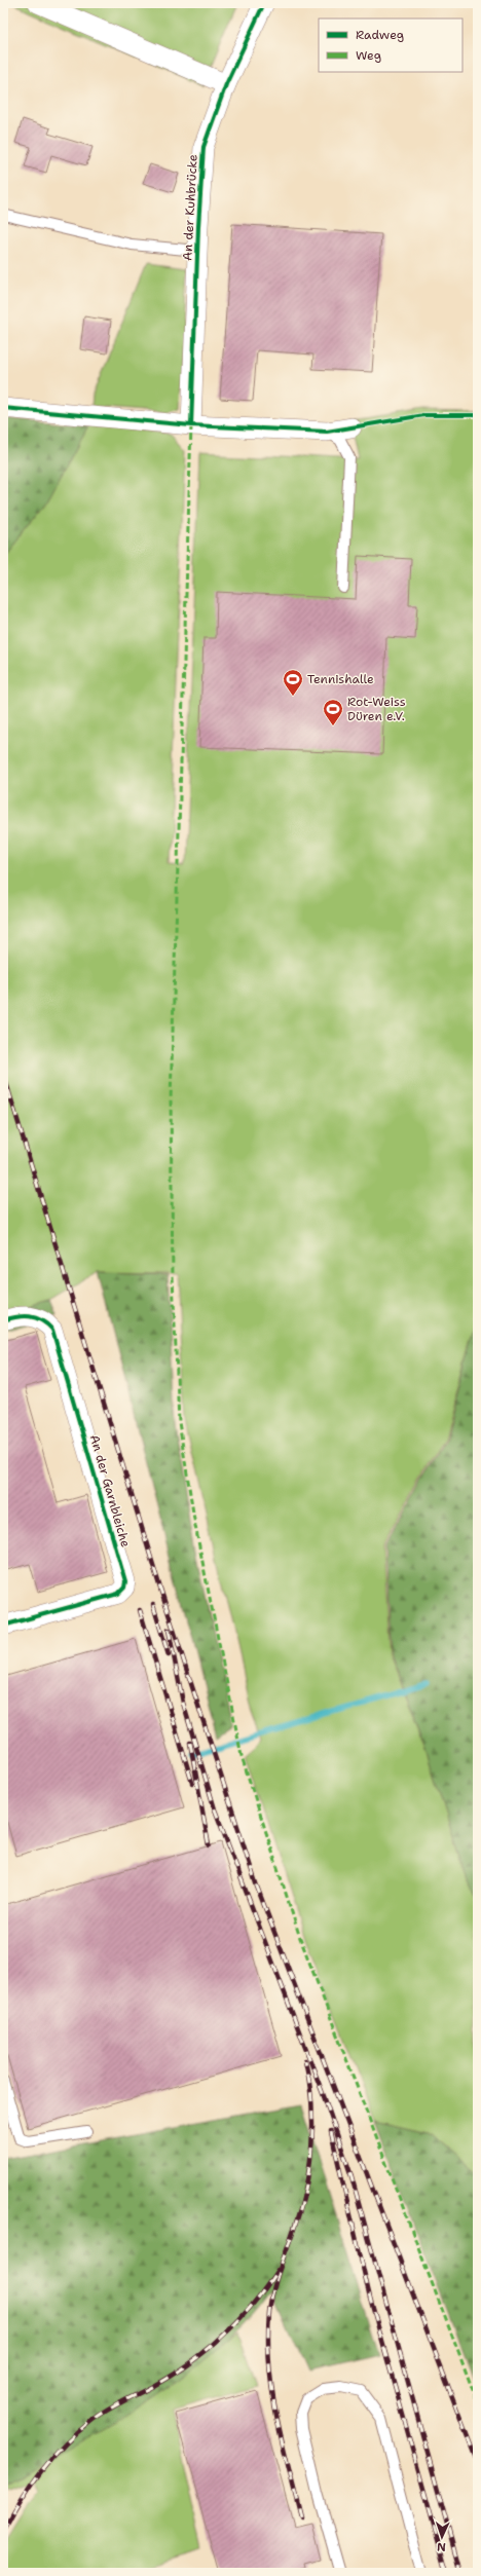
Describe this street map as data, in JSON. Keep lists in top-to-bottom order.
{
  "streets": {
    "street": ["An der Kuhbrücke", "An der Garnbleiche"]
  },
  "places": {
    "sports": ["Tennishalle", "Rot-Weiss Düren e.V."]
  },
  "legend": ["Radweg", "Weg"],
  "north": "bottom"
}
